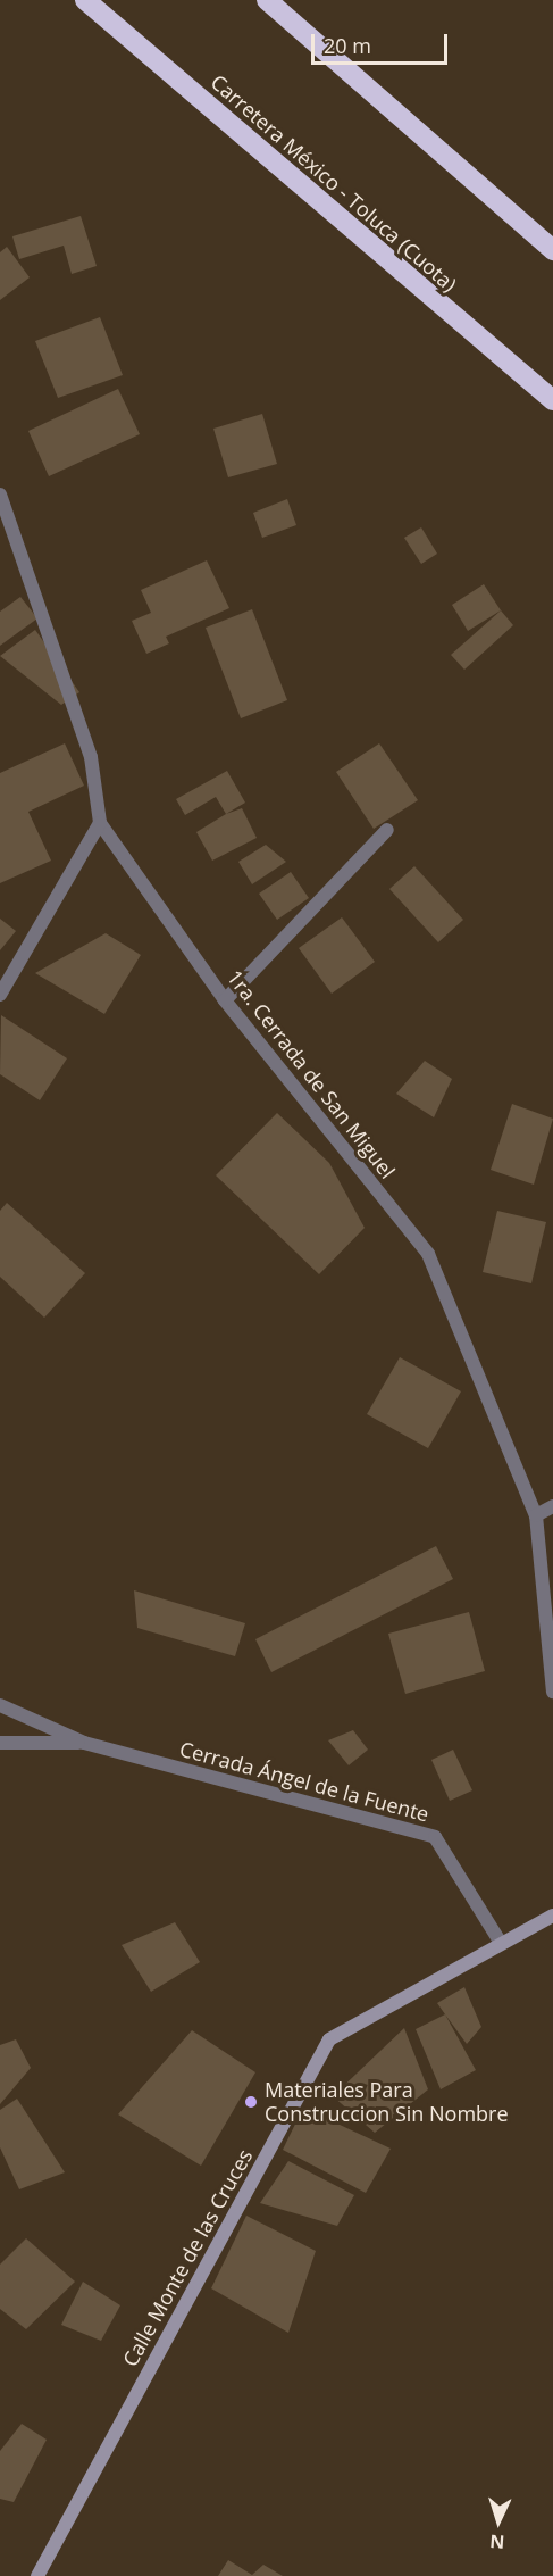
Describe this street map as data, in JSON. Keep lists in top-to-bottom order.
{
  "streets": {
    "highway": ["Carretera México - Toluca (Cuota)"],
    "street": ["1ra. Cerrada de San Miguel", "Cerrada Ángel de la Fuente", "Calle Monte de las Cruces"]
  },
  "crossings": [
    ["Cerrada Ángel de la Fuente", "Calle Monte de las Cruces"]
  ],
  "places": ["Materiales Para Construccion Sin Nombre"],
  "scale_bar": "20 m",
  "north": "bottom"
}
